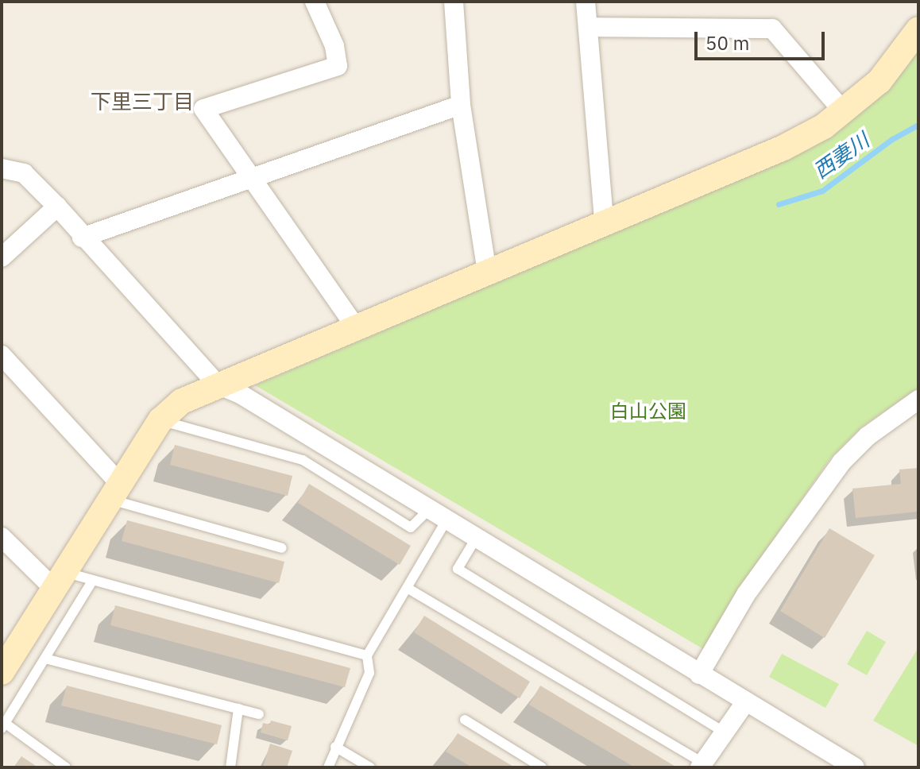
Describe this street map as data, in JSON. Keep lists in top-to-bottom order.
{
  "districts": ["下里三丁目"],
  "water": ["西妻川"],
  "parks": ["白山公園"],
  "scale_bar": "50 m"
}
